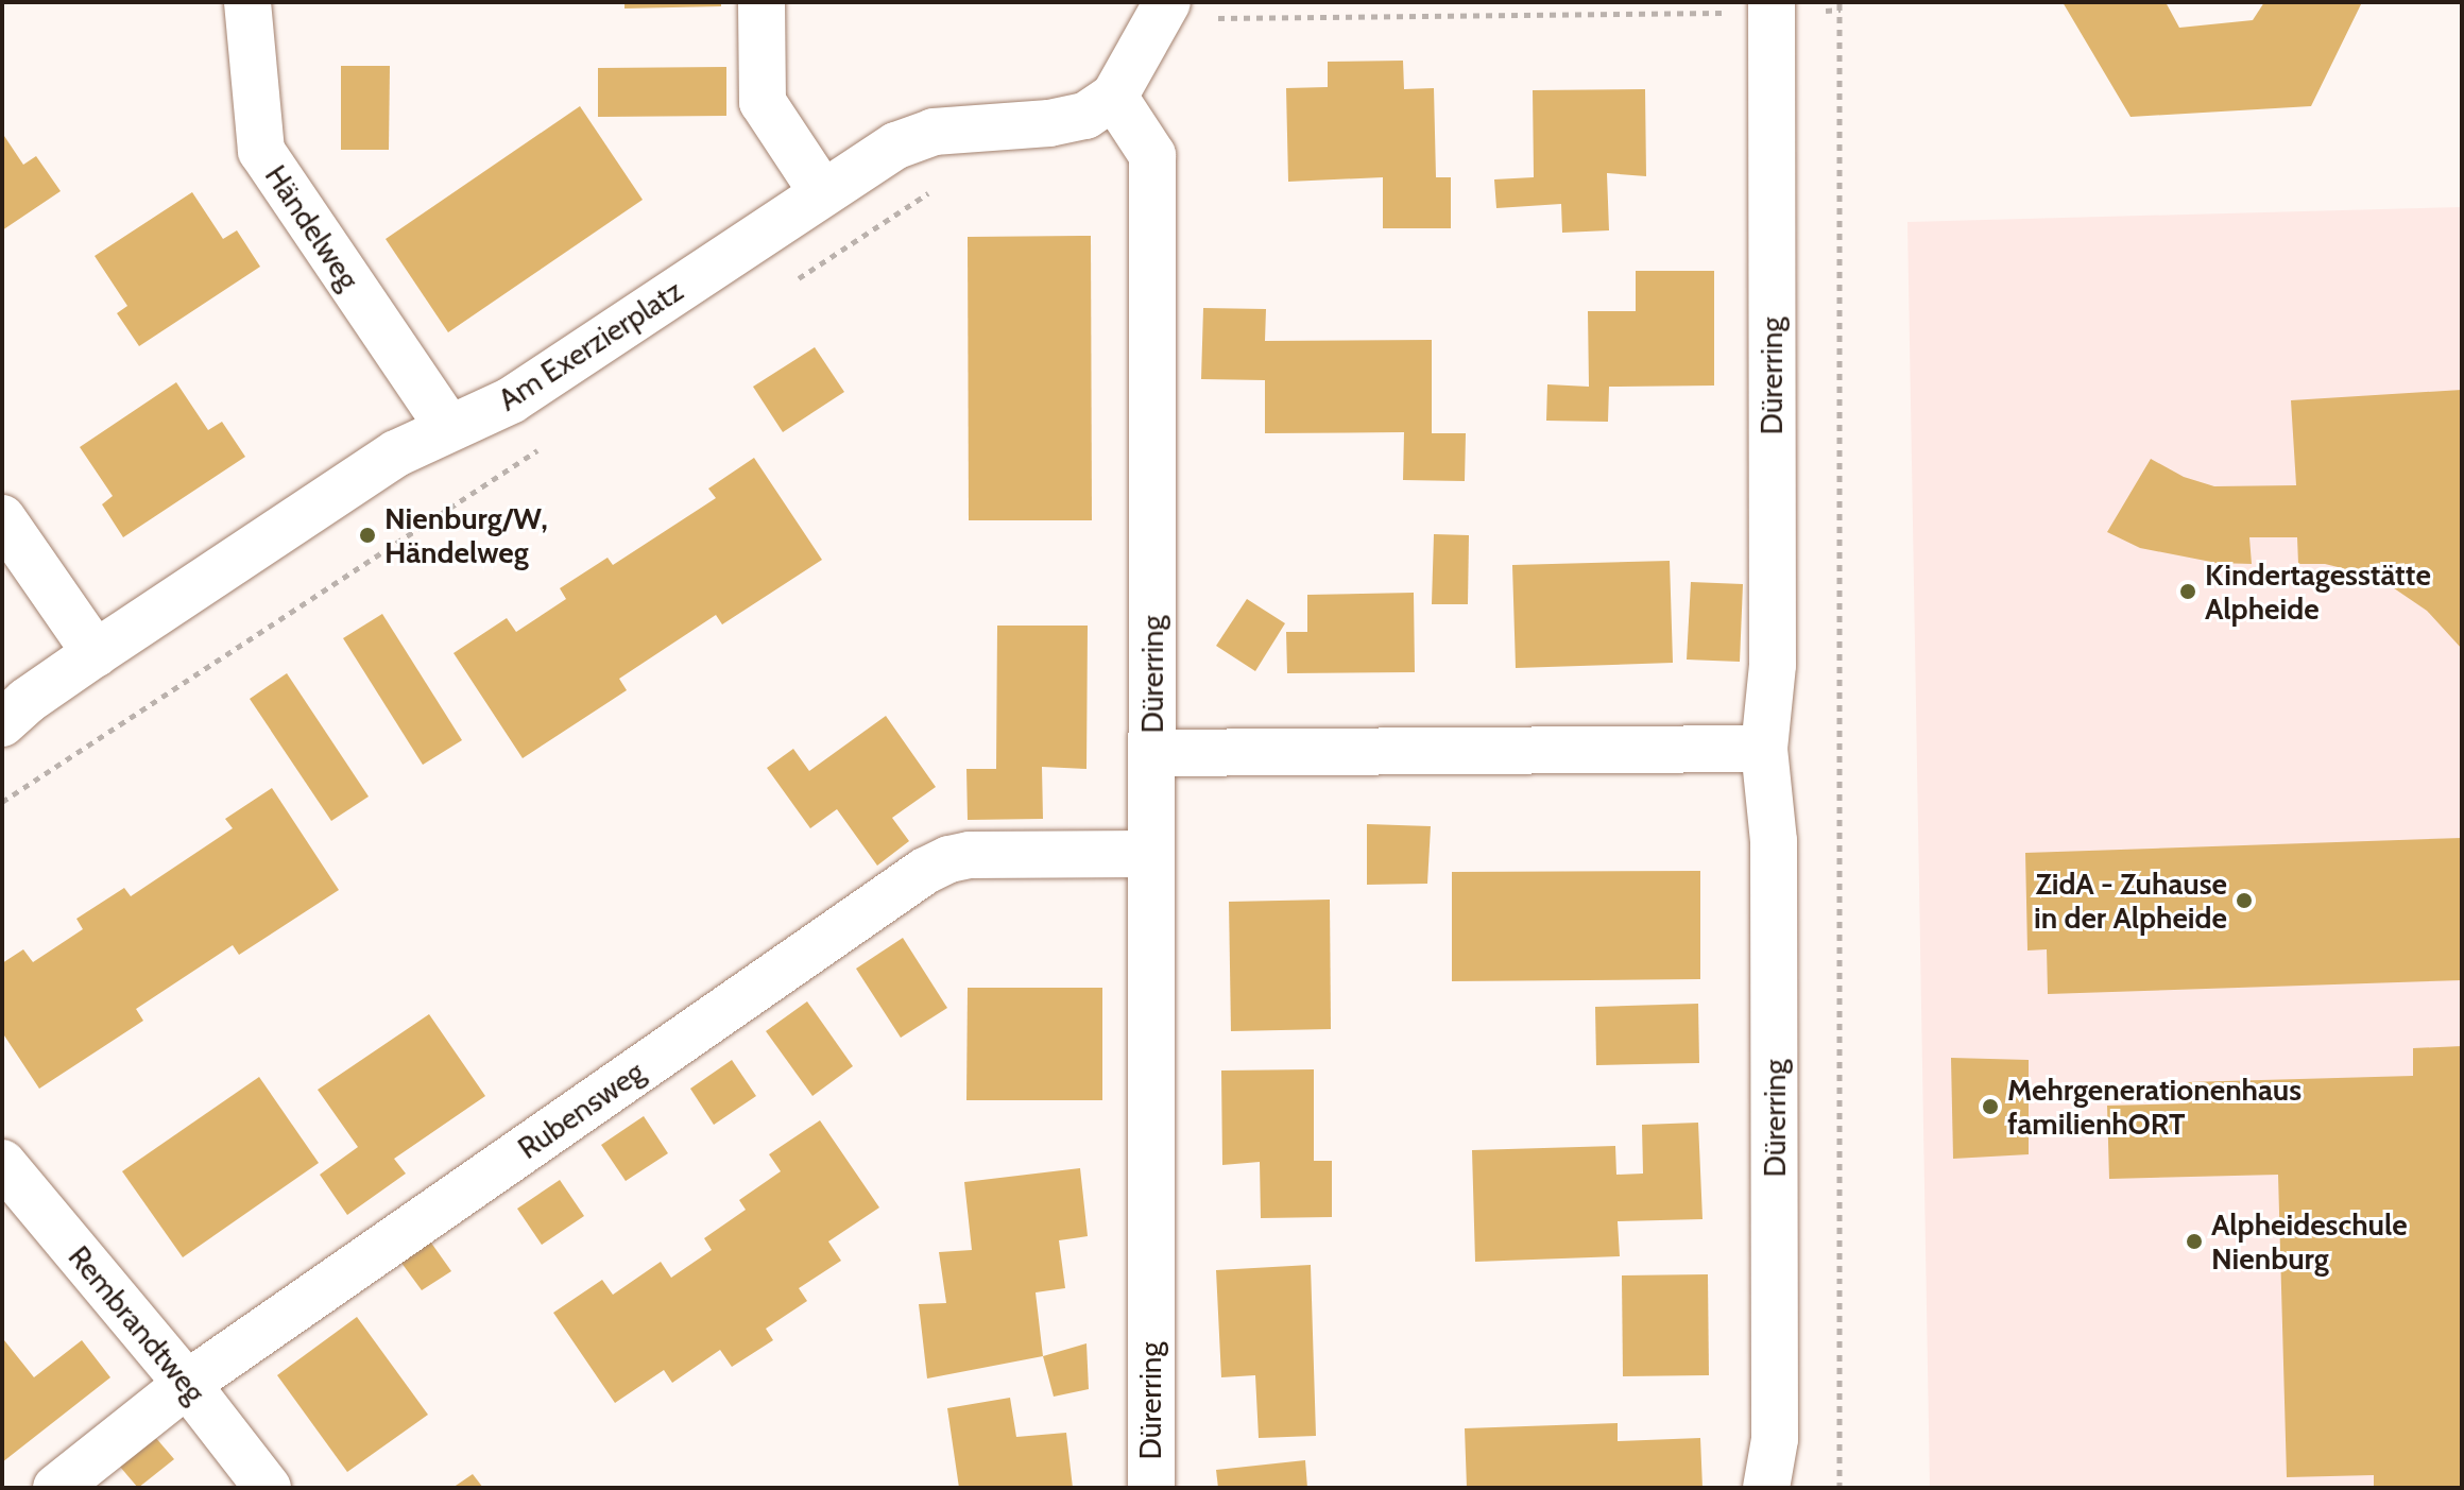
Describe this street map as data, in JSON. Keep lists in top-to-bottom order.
{
  "streets": {
    "street": [
      "Händelweg",
      "Am Exerzierplatz",
      "Dürerring",
      "Rubensweg",
      "Rembrandtweg"
    ]
  },
  "crossings": [
    ["Händelweg", "Am Exerzierplatz"],
    ["Am Exerzierplatz", "Dürerring"],
    ["Dürerring", "Rubensweg"],
    ["Rubensweg", "Rembrandtweg"]
  ],
  "places": [
    "Nienburg/W, Händelweg",
    "Kindertagesstätte Alpheide",
    "ZidA - Zuhause in der Alpheide",
    "Mehrgenerationenhaus familienhORT",
    "Alpheideschule Nienburg"
  ]
}
